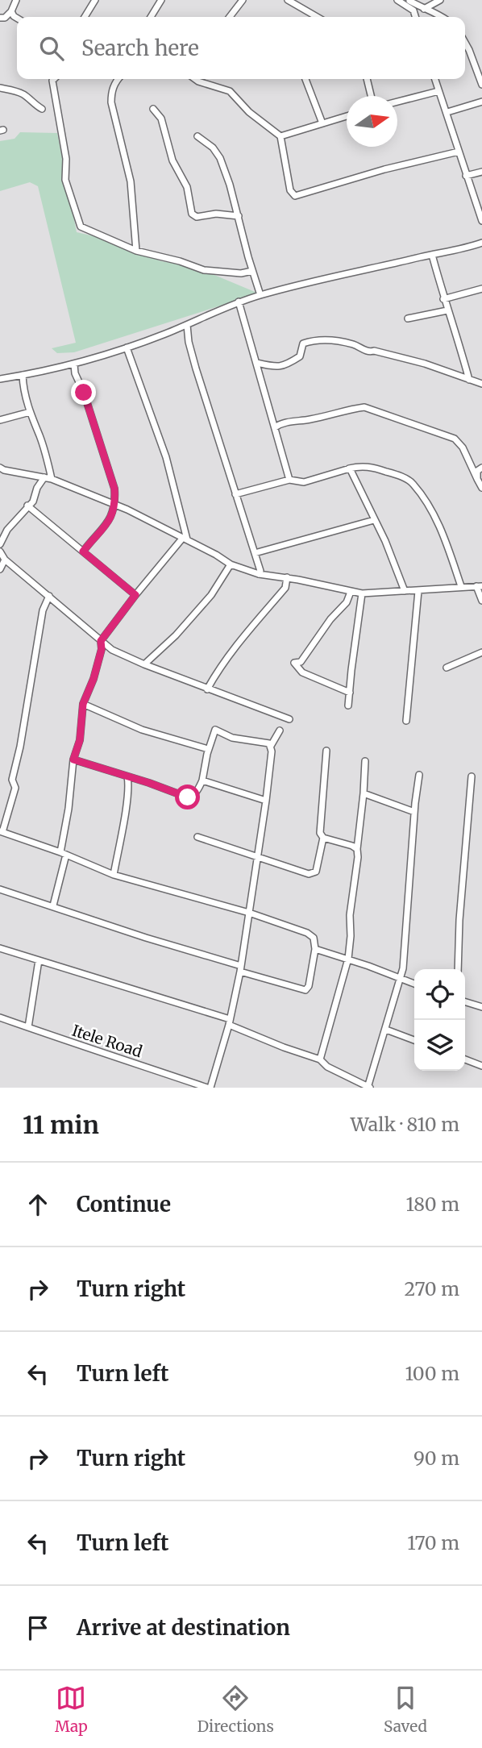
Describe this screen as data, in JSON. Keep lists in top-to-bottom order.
{
  "streets": {
    "street": ["Itele Road"]
  },
  "north": "right",
  "page": {
    "search": "Search here",
    "heading": ["11 min", "Walk · 810 m"],
    "list": [
      ["Continue", "180 m"],
      ["Turn right", "270 m"],
      ["Turn left", "100 m"],
      ["Turn right", "90 m"],
      ["Turn left", "170 m"],
      "Arrive at destination"
    ],
    "nav": ["Map", "Directions", "Saved"]
  }
}
